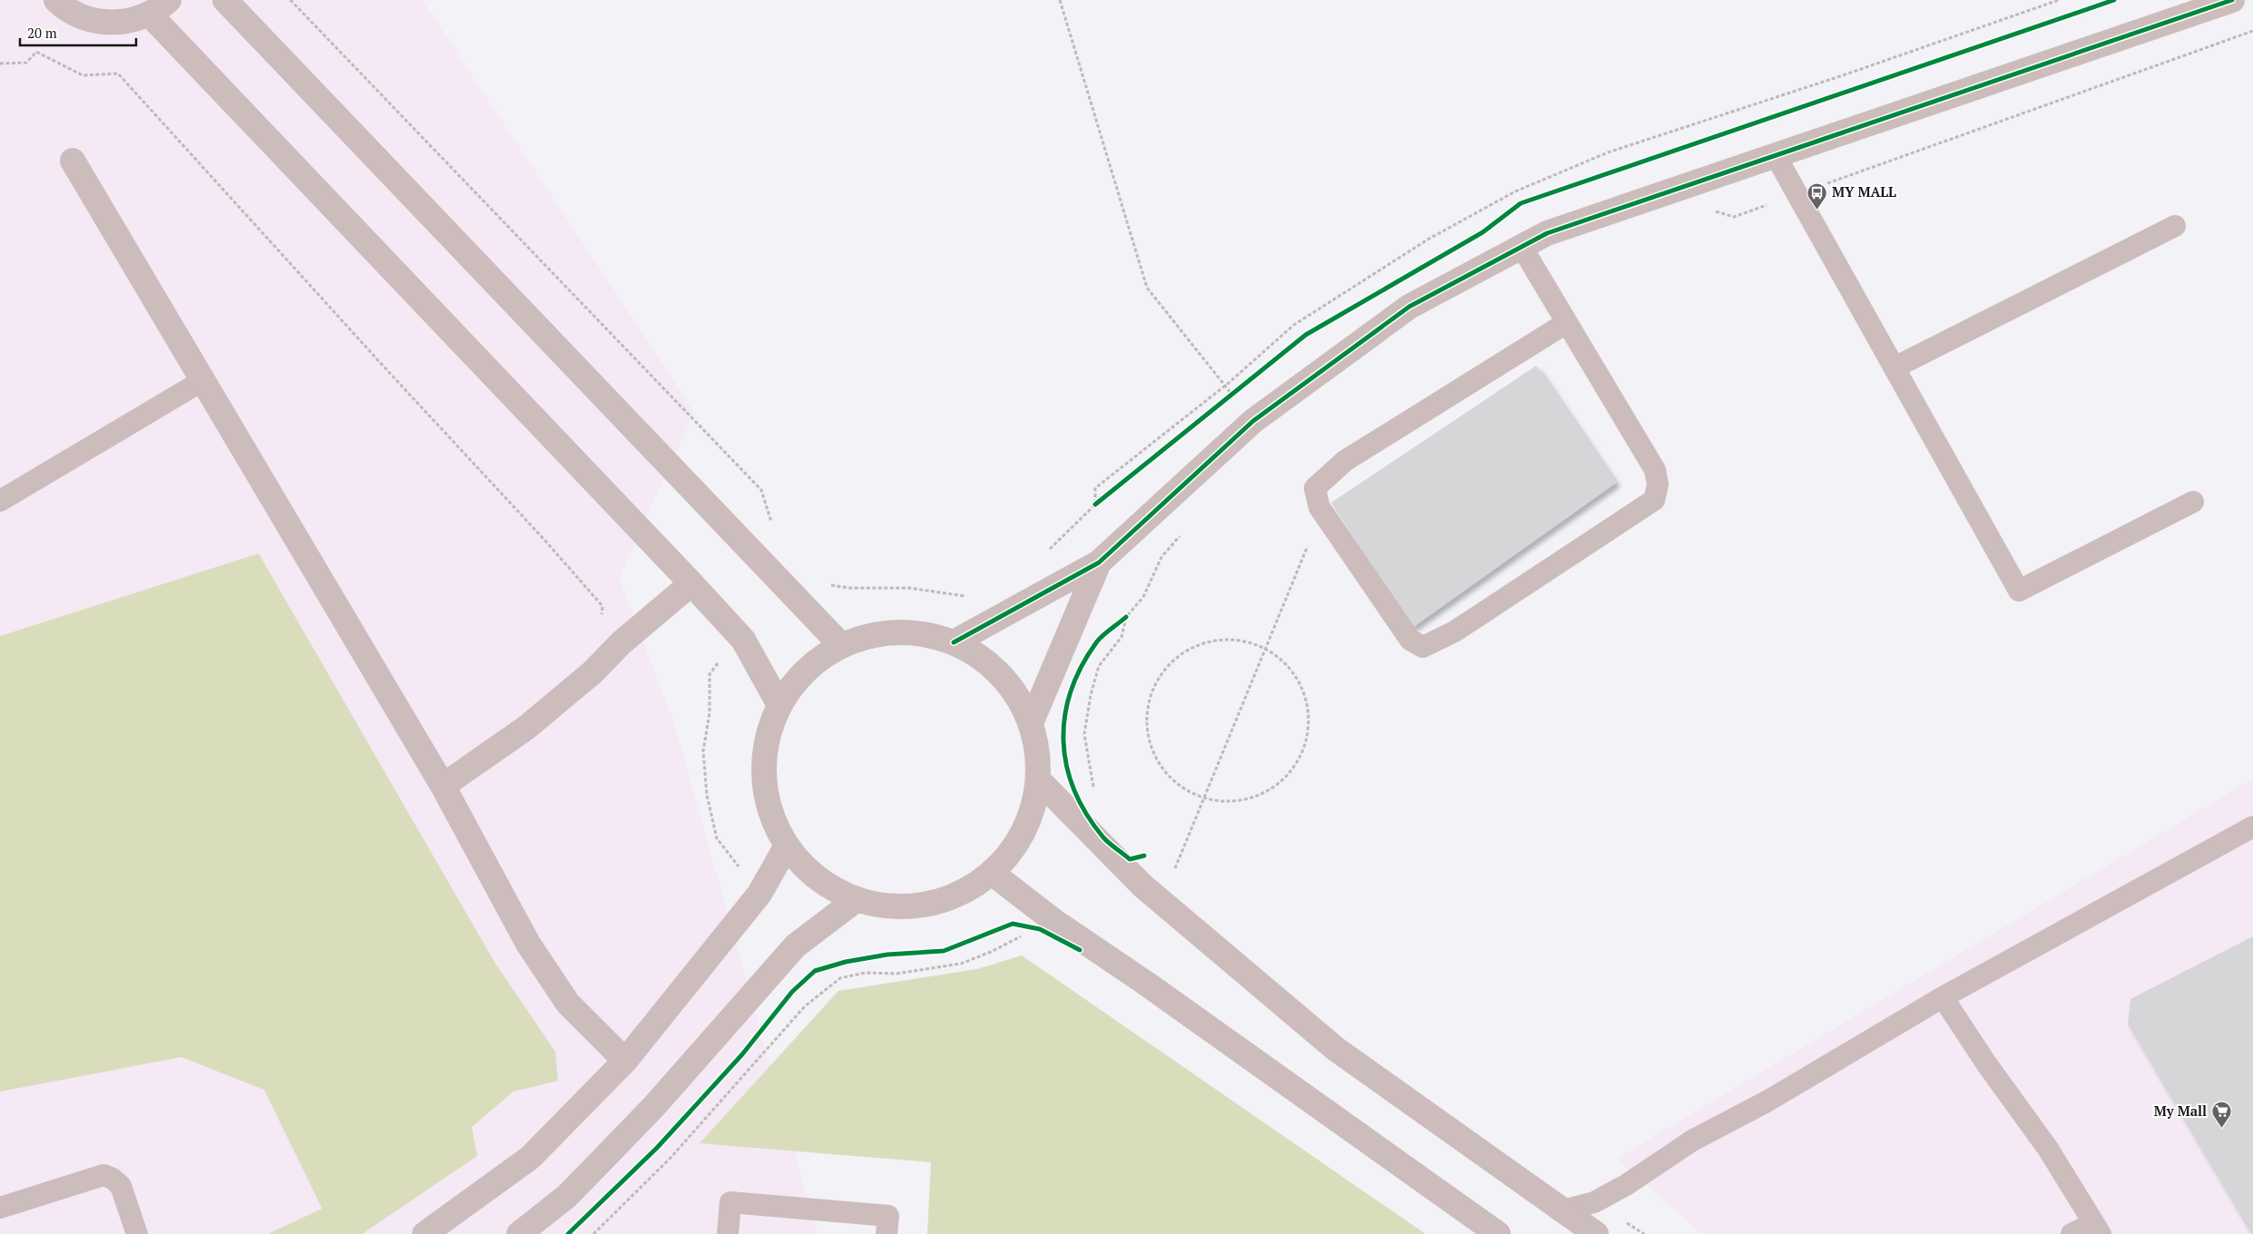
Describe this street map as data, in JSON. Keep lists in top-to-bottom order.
{
  "places": {
    "bus stop": ["MY MALL"],
    "supermarket": ["My Mall"]
  },
  "scale_bar": "20 m"
}
